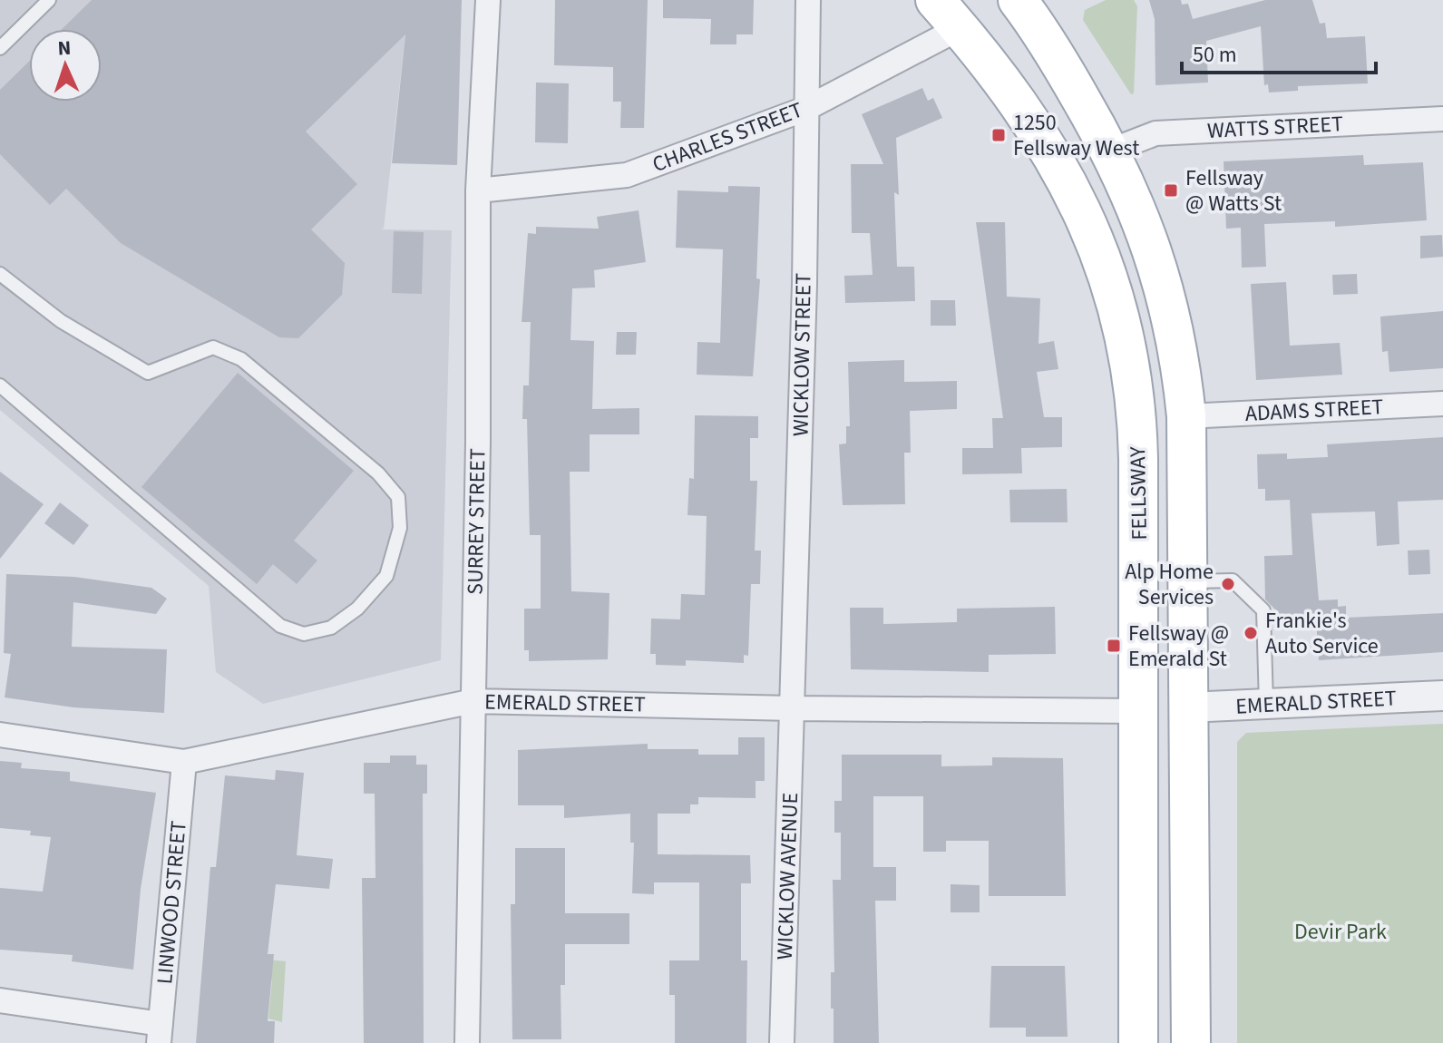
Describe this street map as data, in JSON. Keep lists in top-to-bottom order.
{
  "streets": {
    "main road": ["FELLSWAY"],
    "street": [
      "WATTS STREET",
      "CHARLES STREET",
      "WICKLOW STREET",
      "ADAMS STREET",
      "SURREY STREET",
      "EMERALD STREET",
      "WICKLOW AVENUE",
      "LINWOOD STREET"
    ]
  },
  "crossings": [
    ["CHARLES STREET", "WICKLOW STREET"],
    ["CHARLES STREET", "FELLSWAY"],
    ["CHARLES STREET", "SURREY STREET"],
    ["WICKLOW STREET", "EMERALD STREET"],
    ["WICKLOW STREET", "WICKLOW AVENUE"],
    ["FELLSWAY", "EMERALD STREET"],
    ["SURREY STREET", "EMERALD STREET"],
    ["EMERALD STREET", "WICKLOW AVENUE"],
    ["EMERALD STREET", "LINWOOD STREET"]
  ],
  "parks": ["Devir Park"],
  "places": {
    "transit": ["1250 Fellsway West", "Fellsway @ Watts St", "Fellsway @ Emerald St"],
    "other": ["Alp Home Services", "Frankie's Auto Service"]
  },
  "scale_bar": "50 m",
  "north": "top"
}
